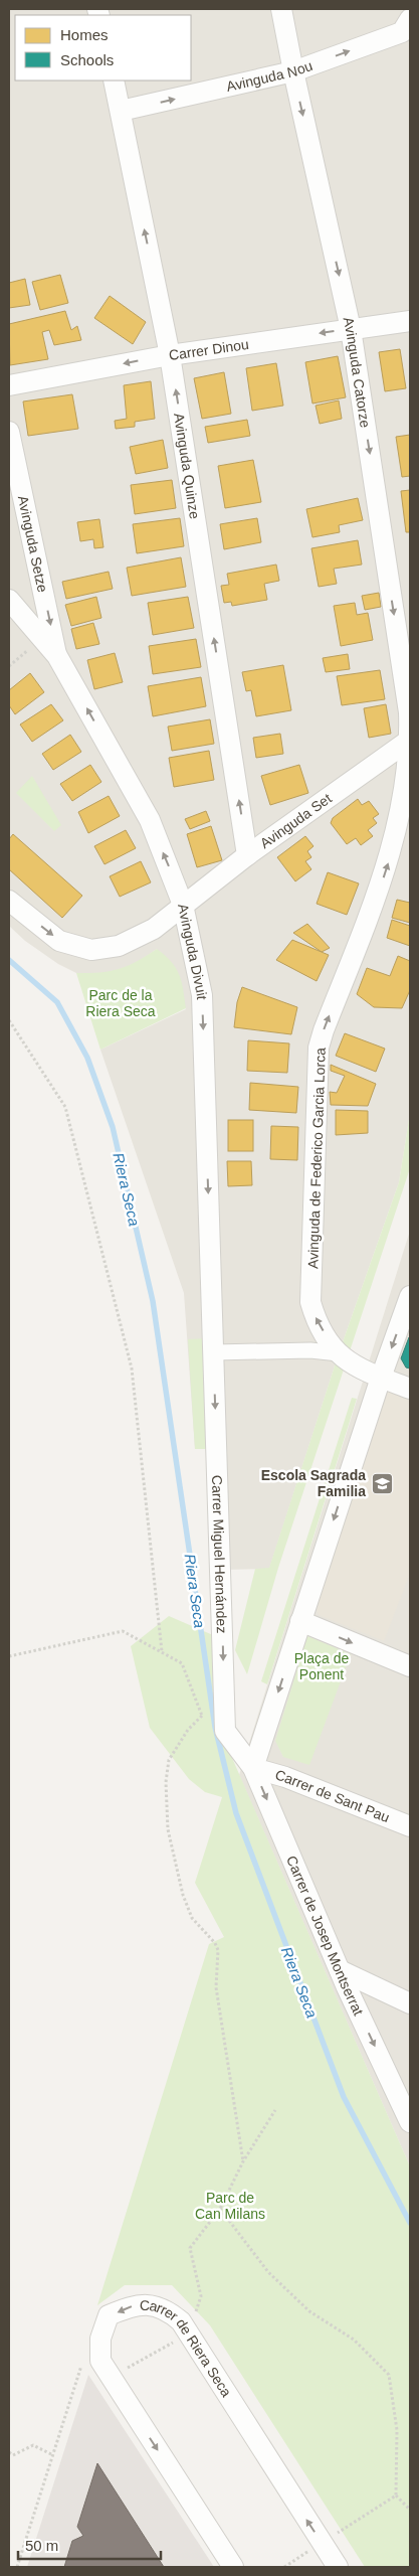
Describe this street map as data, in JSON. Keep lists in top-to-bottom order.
{
  "streets": {
    "street": [
      "Avinguda Nou",
      "Carrer Dinou",
      "Avinguda Catorze",
      "Avinguda Quinze",
      "Avinguda Setze",
      "Avinguda Set",
      "Avinguda Divuit",
      "Avinguda de Federico Garcia Lorca",
      "Carrer Miguel Hernández",
      "Carrer de Sant Pau",
      "Carrer de Josep Montserrat",
      "Carrer de Riera Seca"
    ]
  },
  "crossings": [
    ["Avinguda Nou", "Avinguda Catorze"],
    ["Avinguda Nou", "Avinguda Quinze"],
    ["Carrer Dinou", "Avinguda Catorze"],
    ["Carrer Dinou", "Avinguda Quinze"],
    ["Avinguda Catorze", "Avinguda Set"],
    ["Avinguda Catorze", "Avinguda de Federico Garcia Lorca"],
    ["Avinguda Quinze", "Avinguda Set"],
    ["Avinguda Setze", "Avinguda Divuit"],
    ["Avinguda Set", "Avinguda Divuit"],
    ["Avinguda Set", "Avinguda de Federico Garcia Lorca"],
    ["Avinguda Divuit", "Carrer Miguel Hernández"],
    ["Carrer Miguel Hernández", "Carrer de Josep Montserrat"],
    ["Carrer de Sant Pau", "Carrer de Josep Montserrat"]
  ],
  "one_way": [
    "Avinguda Nou",
    "Carrer Dinou",
    "Avinguda Catorze",
    "Avinguda Quinze",
    "Avinguda Setze",
    "Avinguda Set",
    "Avinguda de Federico Garcia Lorca",
    "Carrer de Josep Montserrat"
  ],
  "water": ["Riera Seca"],
  "parks": ["Parc de la Riera Seca", "Plaça de Ponent", "Parc de Can Milans"],
  "places": {
    "school or university": ["Escola Sagrada Familia"]
  },
  "legend": ["Homes", "Schools"],
  "scale_bar": "50 m"
}
